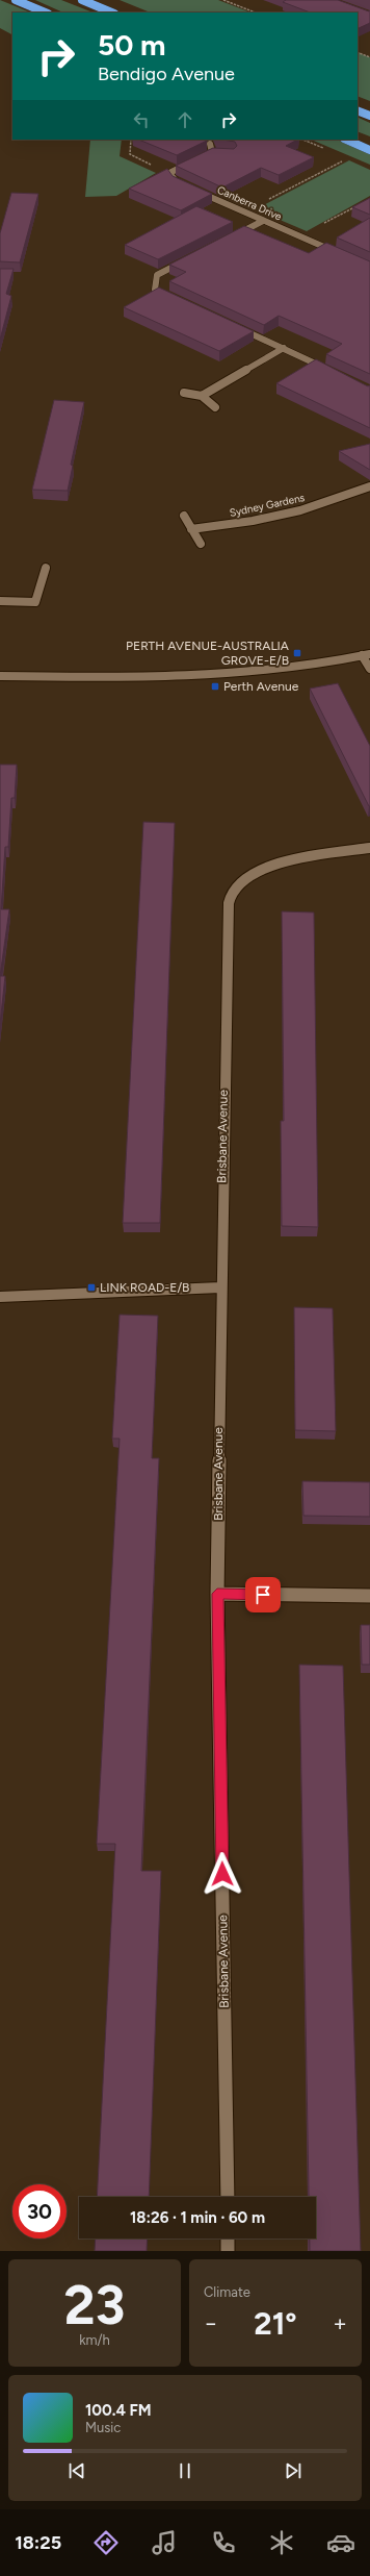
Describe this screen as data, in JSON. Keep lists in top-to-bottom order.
{
  "streets": {
    "street": ["Canberra Drive", "Sydney Gardens", "Brisbane Avenue"]
  },
  "places": {
    "transit": ["PERTH AVENUE-AUSTRALIA GROVE-E/B", "Perth Avenue", "LINK ROAD-E/B"]
  },
  "page": {
    "turn": ["50 m", "Bendigo Avenue"],
    "limit": "30",
    "trip": "18:26 · 1 min · 60 m",
    "tile": [
      ["23", "km/h"],
      "Climate"
    ],
    "heat": ["−", "21°", "+"],
    "song": ["100.4 FM", "Music"],
    "tabs": "18:25"
  }
}
